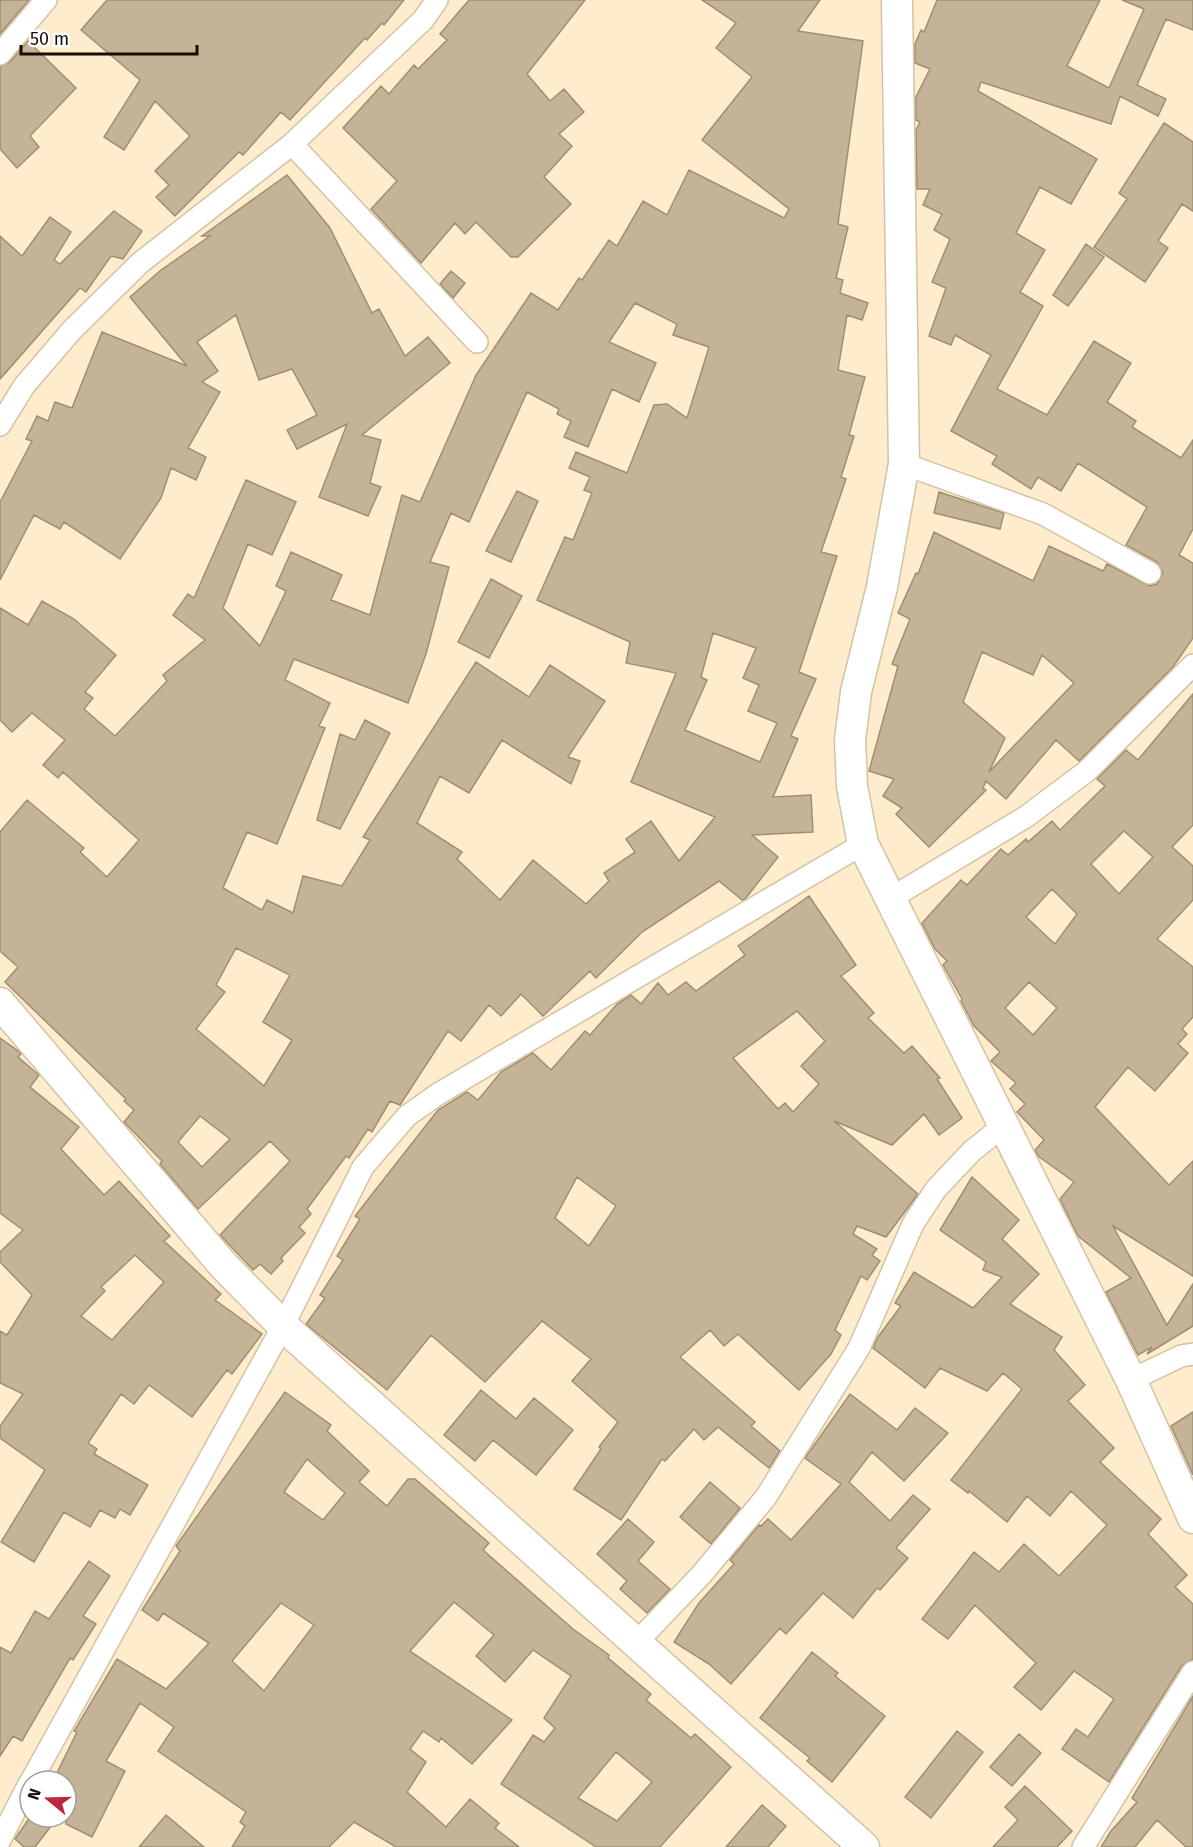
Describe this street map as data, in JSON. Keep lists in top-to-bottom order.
{
  "scale_bar": "50 m",
  "north": "left"
}
